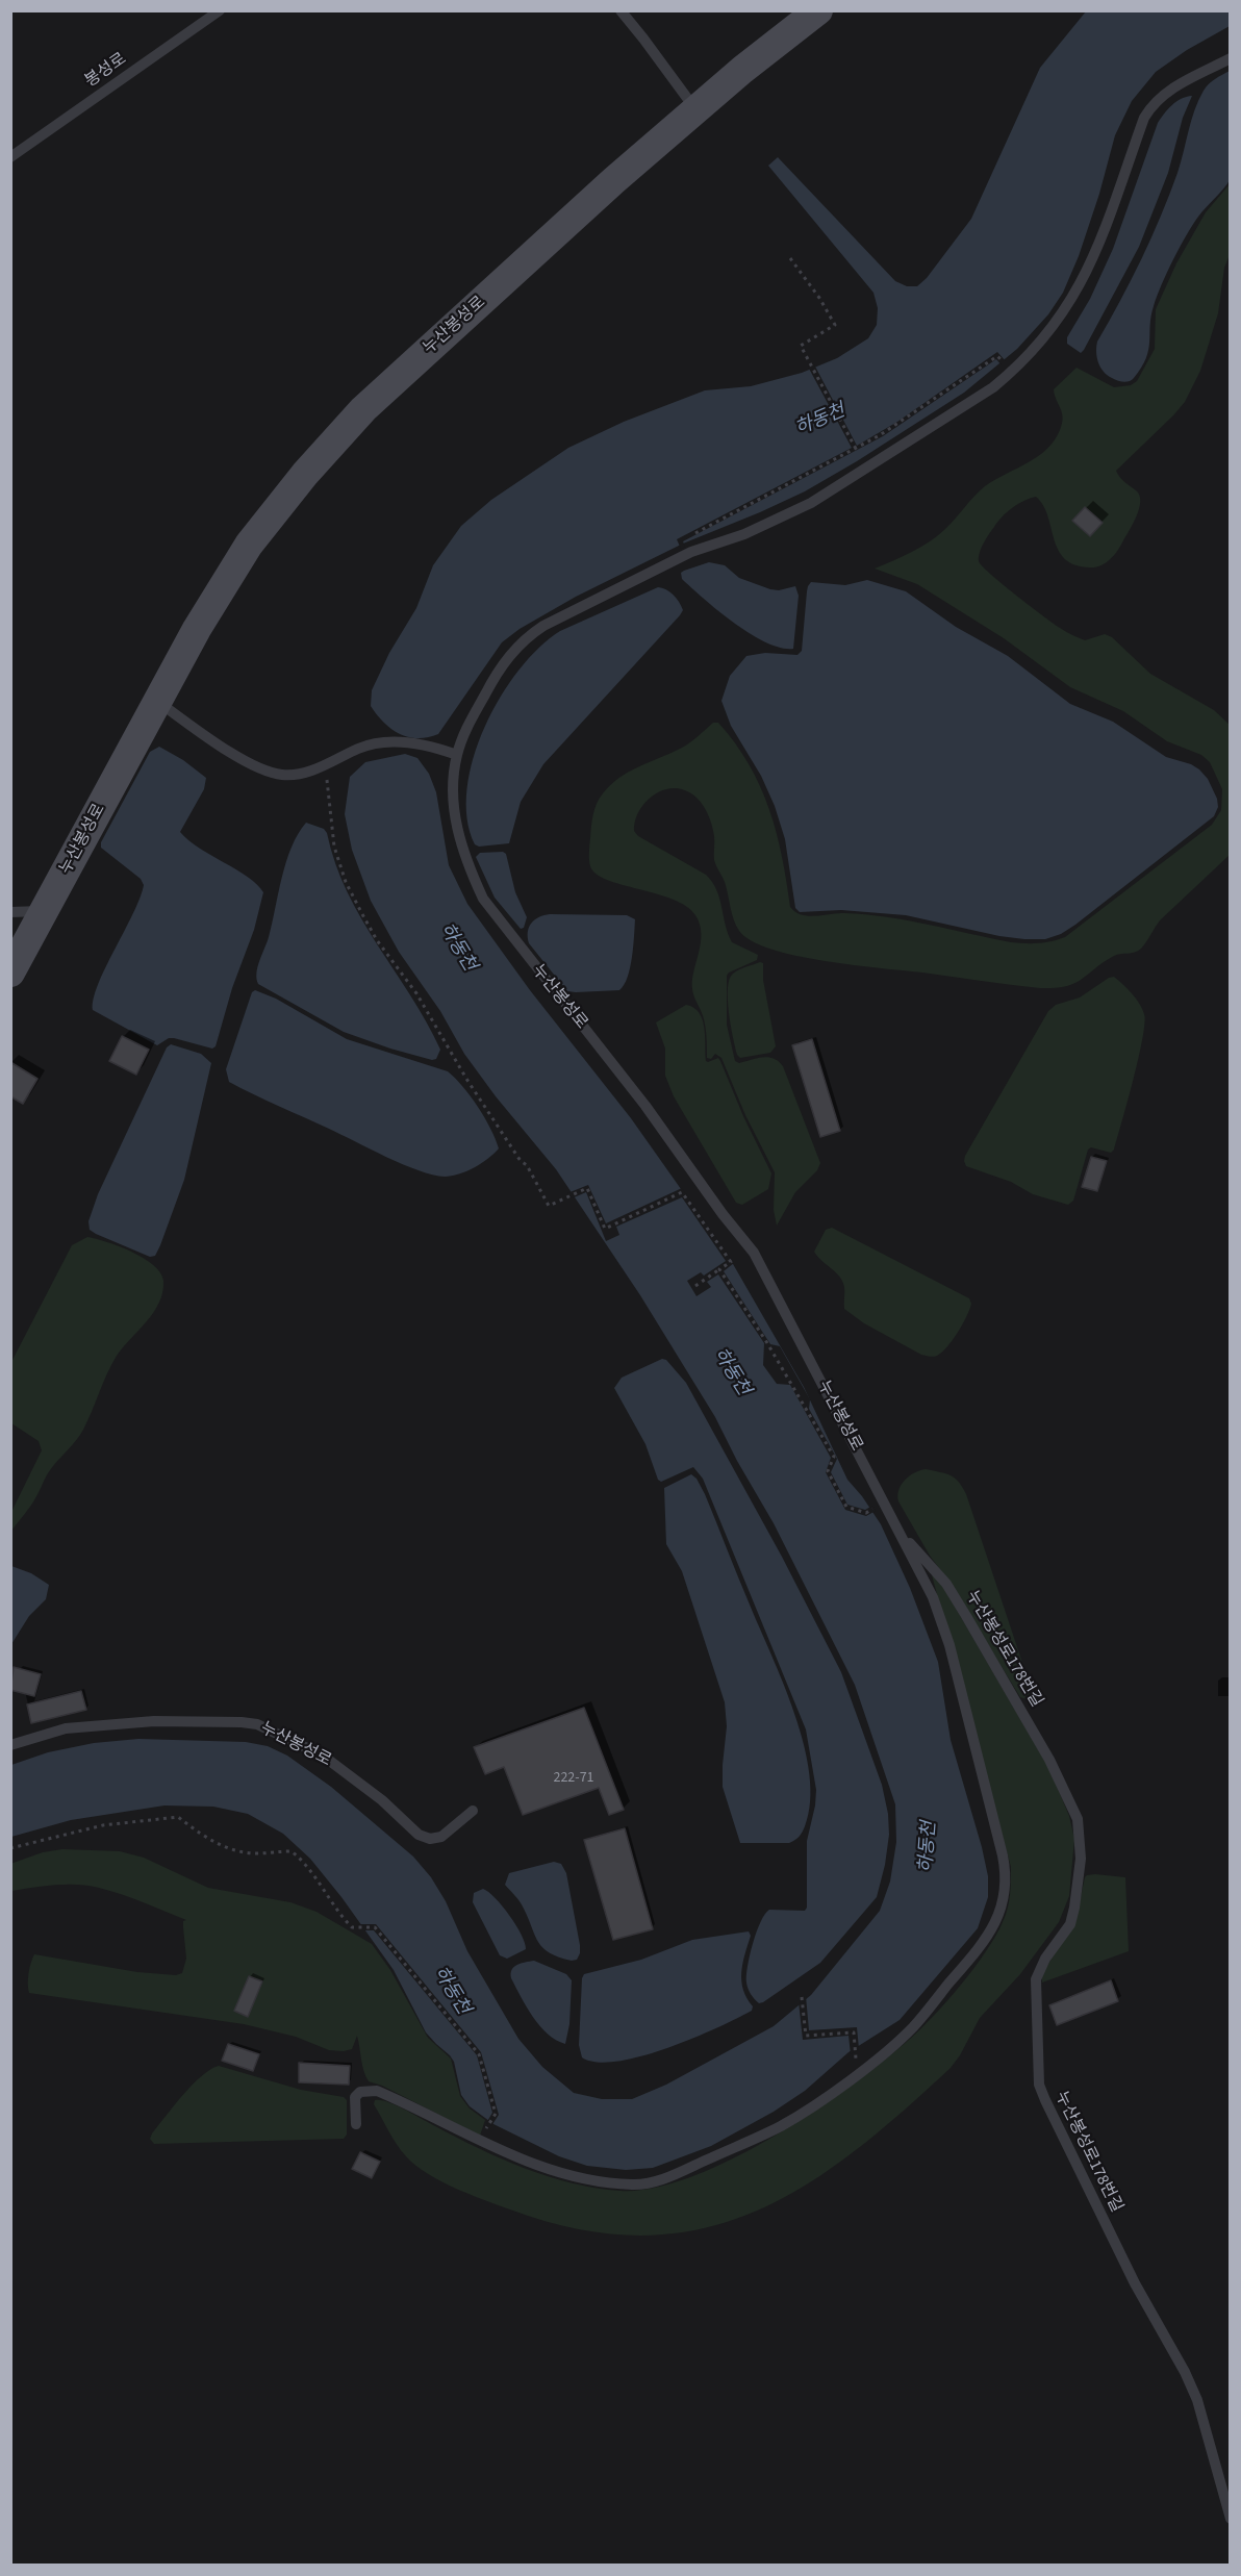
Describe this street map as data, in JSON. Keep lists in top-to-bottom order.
{
  "streets": {
    "street": ["누산봉성로"],
    "lane": ["봉성로", "누산봉성로178번길"]
  },
  "crossings": [
    ["누산봉성로", "누산봉성로178번길"]
  ],
  "water": ["하동천"],
  "house_numbers": ["222-71"]
}
